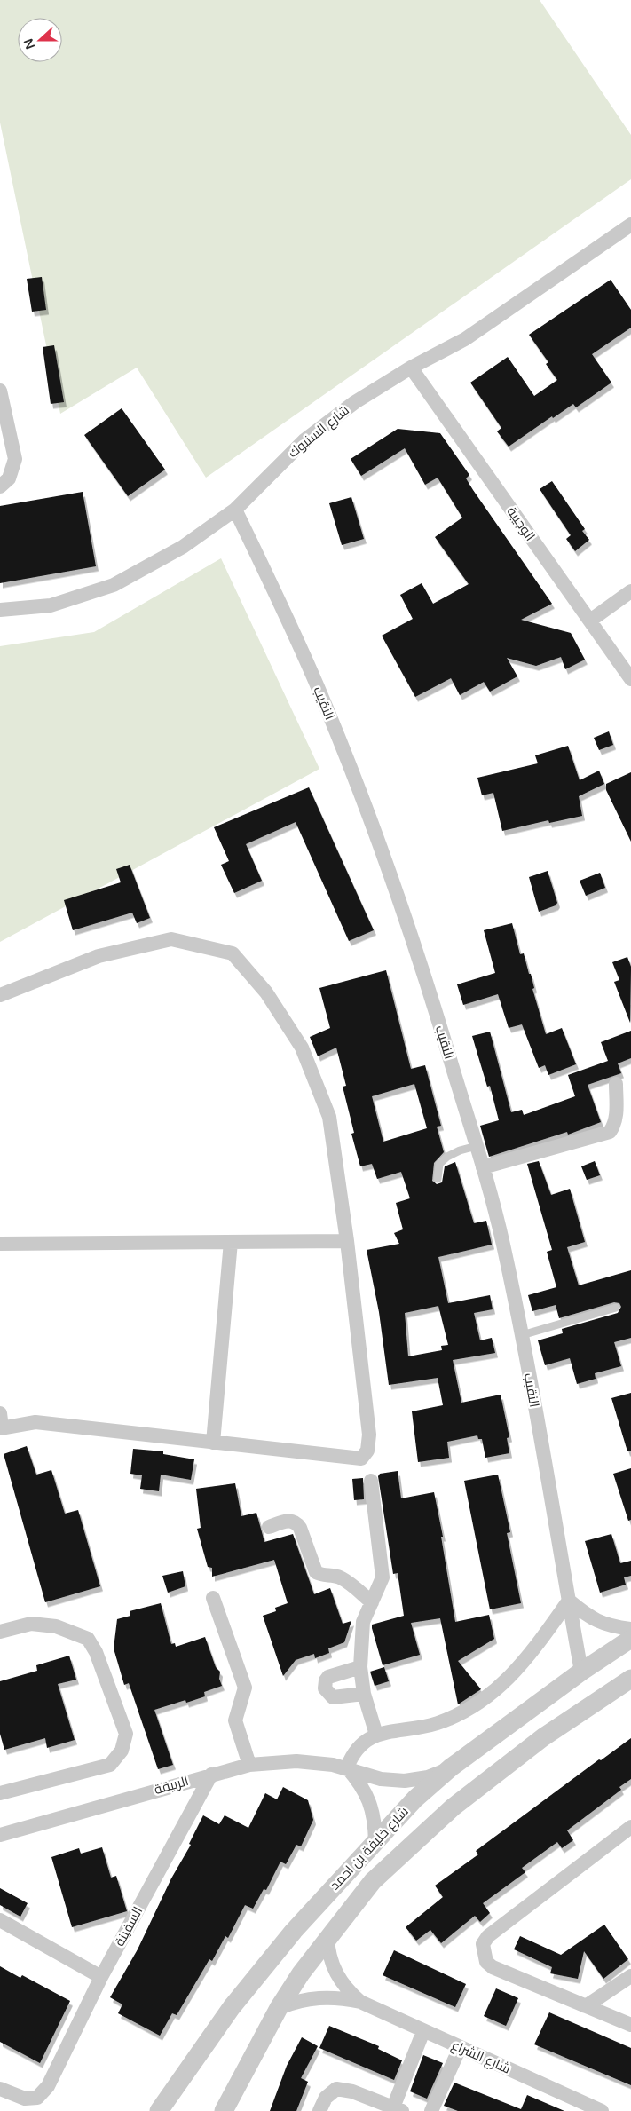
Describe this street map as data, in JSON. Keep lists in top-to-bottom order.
{
  "streets": {
    "street": [
      "شارع السنبوك",
      "الوجيبة",
      "النقيب",
      "الربيقة",
      "شارع خليفة بن احمد",
      "السفينة",
      "شارع الشراع"
    ]
  },
  "crossings": [
    ["شارع السنبوك", "الوجيبة"],
    ["شارع السنبوك", "النقيب"],
    ["النقيب", "شارع خليفة بن احمد"],
    ["الربيقة", "شارع خليفة بن احمد"],
    ["الربيقة", "السفينة"],
    ["شارع خليفة بن احمد", "شارع الشراع"]
  ],
  "north": "left"
}
